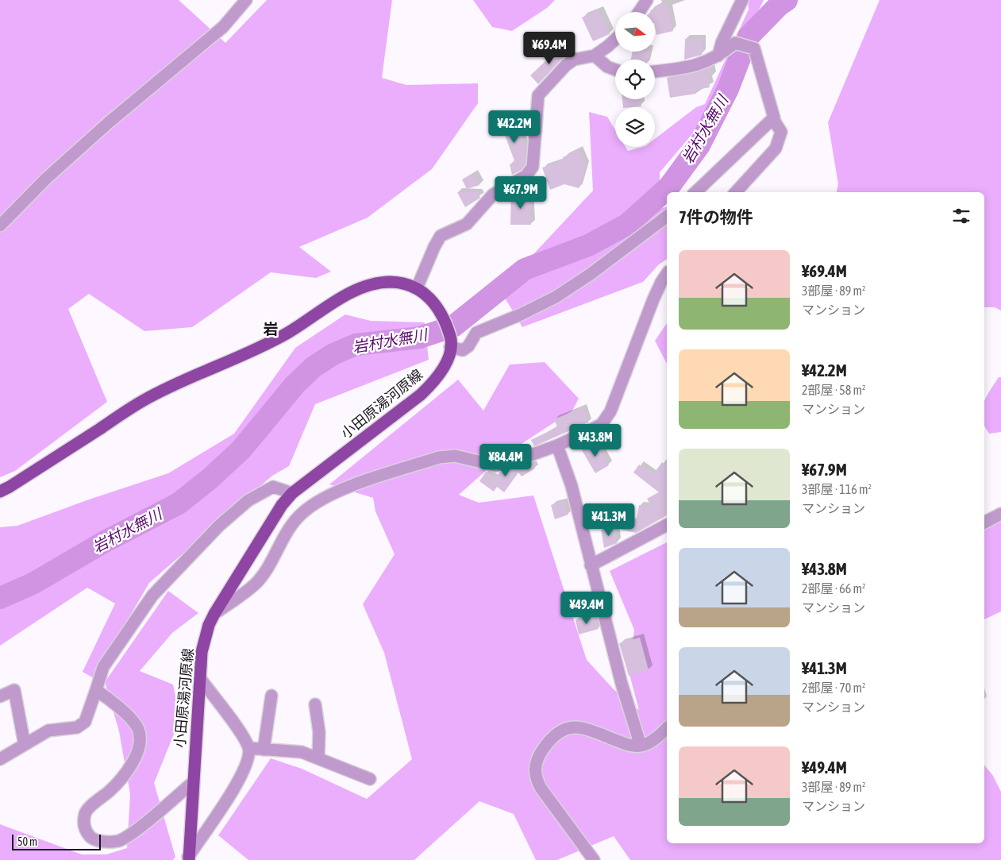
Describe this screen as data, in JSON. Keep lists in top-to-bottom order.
{
  "streets": {
    "main road": ["小田原湯河原線"]
  },
  "districts": ["岩"],
  "water": ["岩村水無川"],
  "scale_bar": "50 m",
  "north": "right",
  "page": {
    "price": [
      "¥69.4M",
      "¥42.2M",
      "¥67.9M",
      "¥43.8M",
      "¥84.4M",
      "¥41.3M",
      "¥49.4M"
    ],
    "heading": "7件の物件",
    "list": [
      {
        "name": "¥69.4M",
        "note": "3部屋 · 89 m² · マンション"
      },
      {
        "name": "¥42.2M",
        "note": "2部屋 · 58 m² · マンション"
      },
      {
        "name": "¥67.9M",
        "note": "3部屋 · 116 m² · マンション"
      },
      {
        "name": "¥43.8M",
        "note": "2部屋 · 66 m² · マンション"
      },
      {
        "name": "¥41.3M",
        "note": "2部屋 · 70 m² · マンション"
      },
      {
        "name": "¥49.4M",
        "note": "3部屋 · 89 m² · マンション"
      }
    ],
    "scale": "50 m"
  }
}
